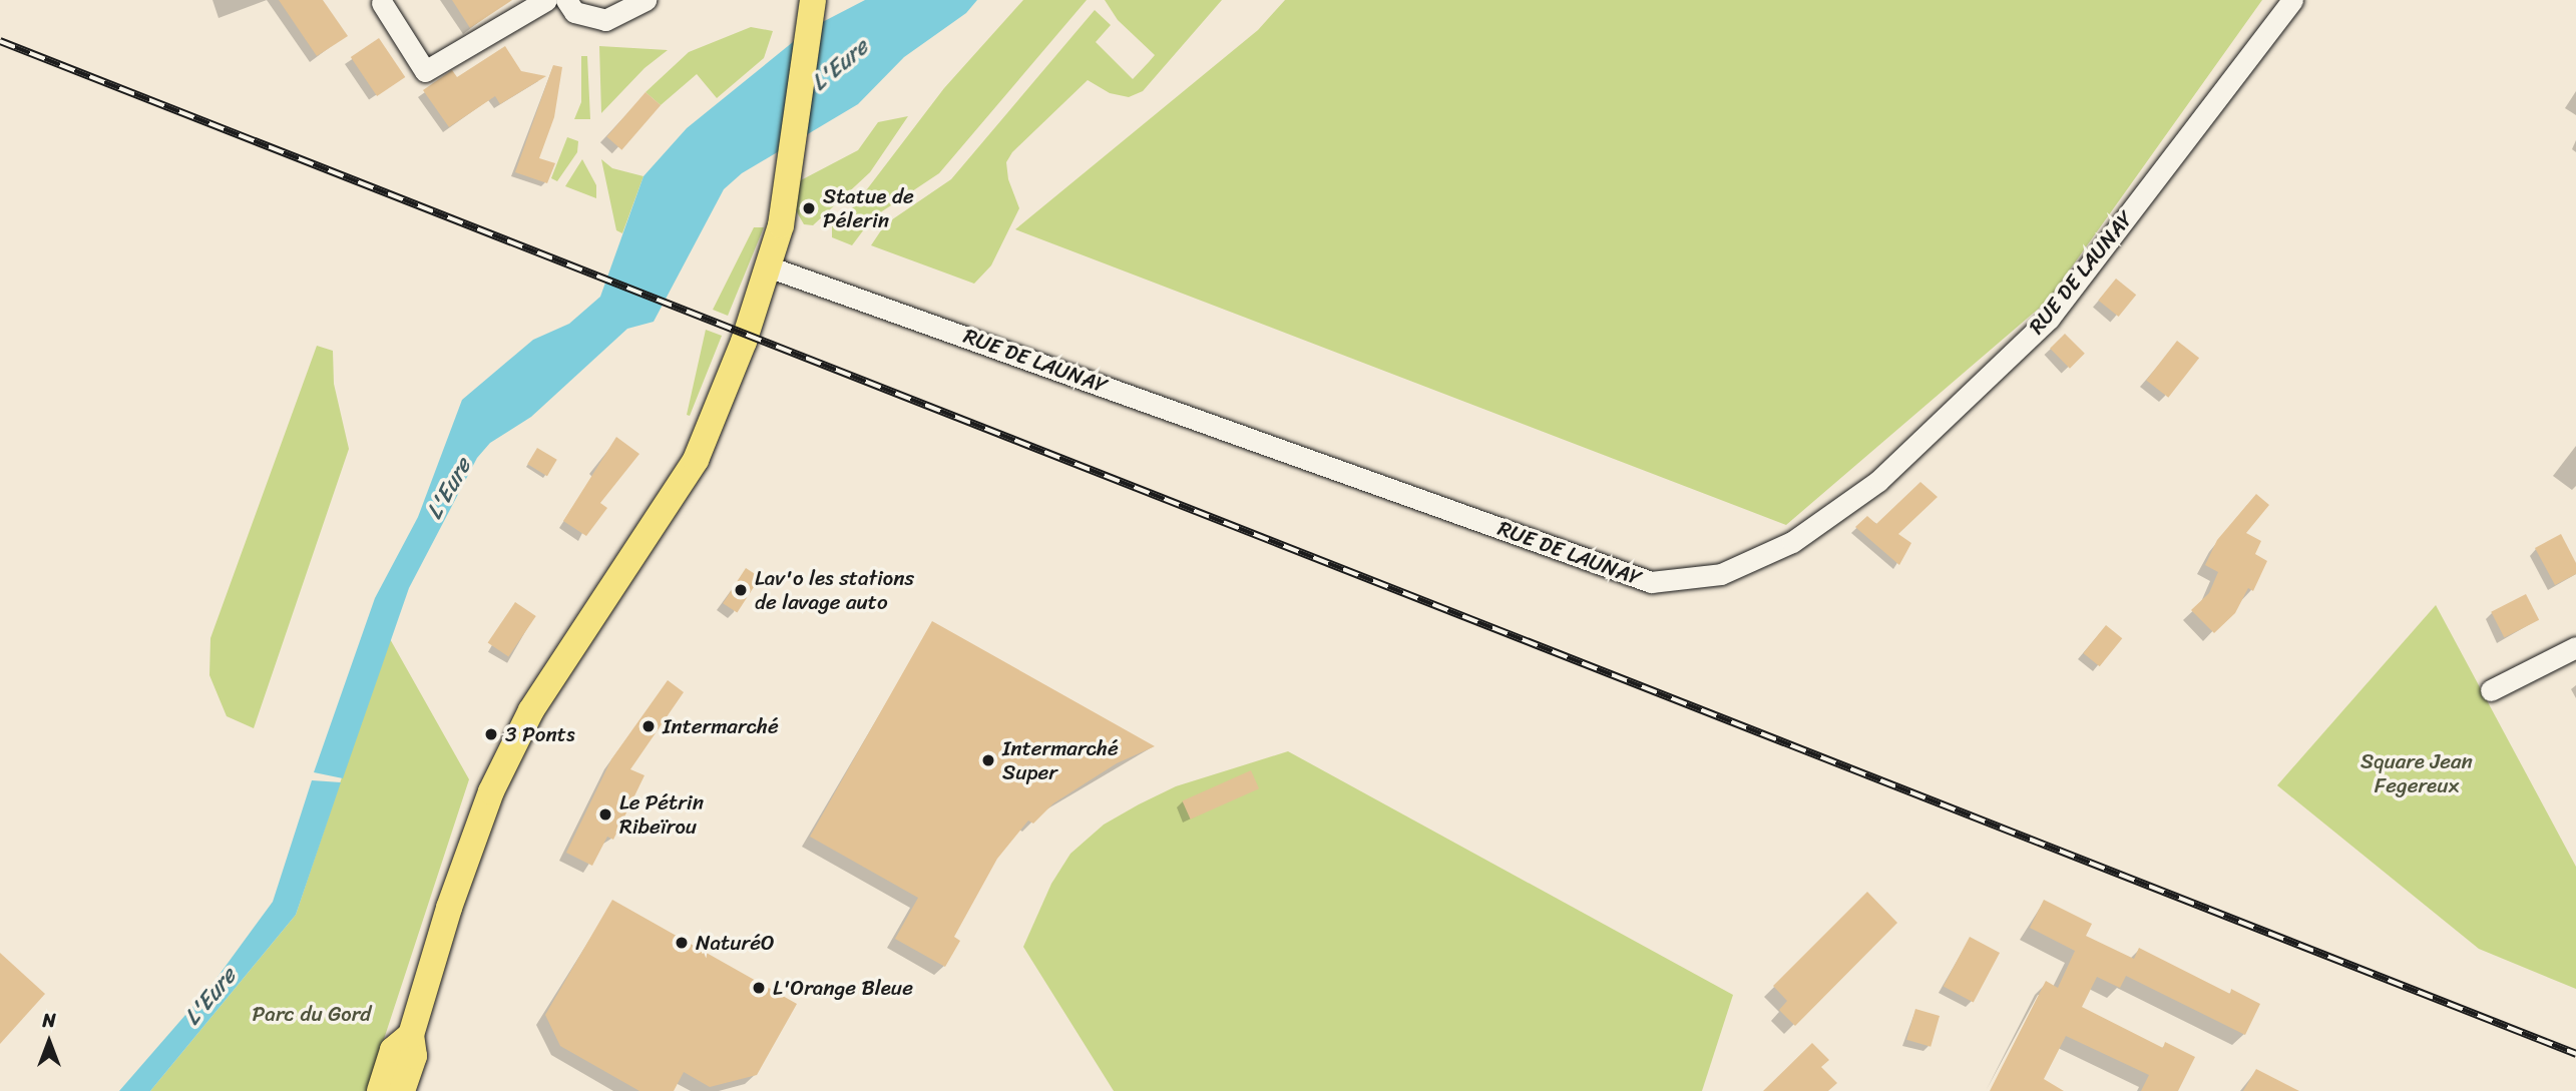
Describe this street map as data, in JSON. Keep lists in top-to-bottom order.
{
  "streets": {
    "street": ["RUE DE LAUNAY"]
  },
  "water": ["L'Eure"],
  "parks": ["Square Jean Fegereux", "Parc du Gord"],
  "places": [
    "Statue de Pélerin",
    "Lav'o les stations de lavage auto",
    "Intermarché",
    "3 Ponts",
    "Intermarché Super",
    "Le Pétrin Ribeïrou",
    "NaturéO",
    "L'Orange Bleue"
  ],
  "north": "top"
}
